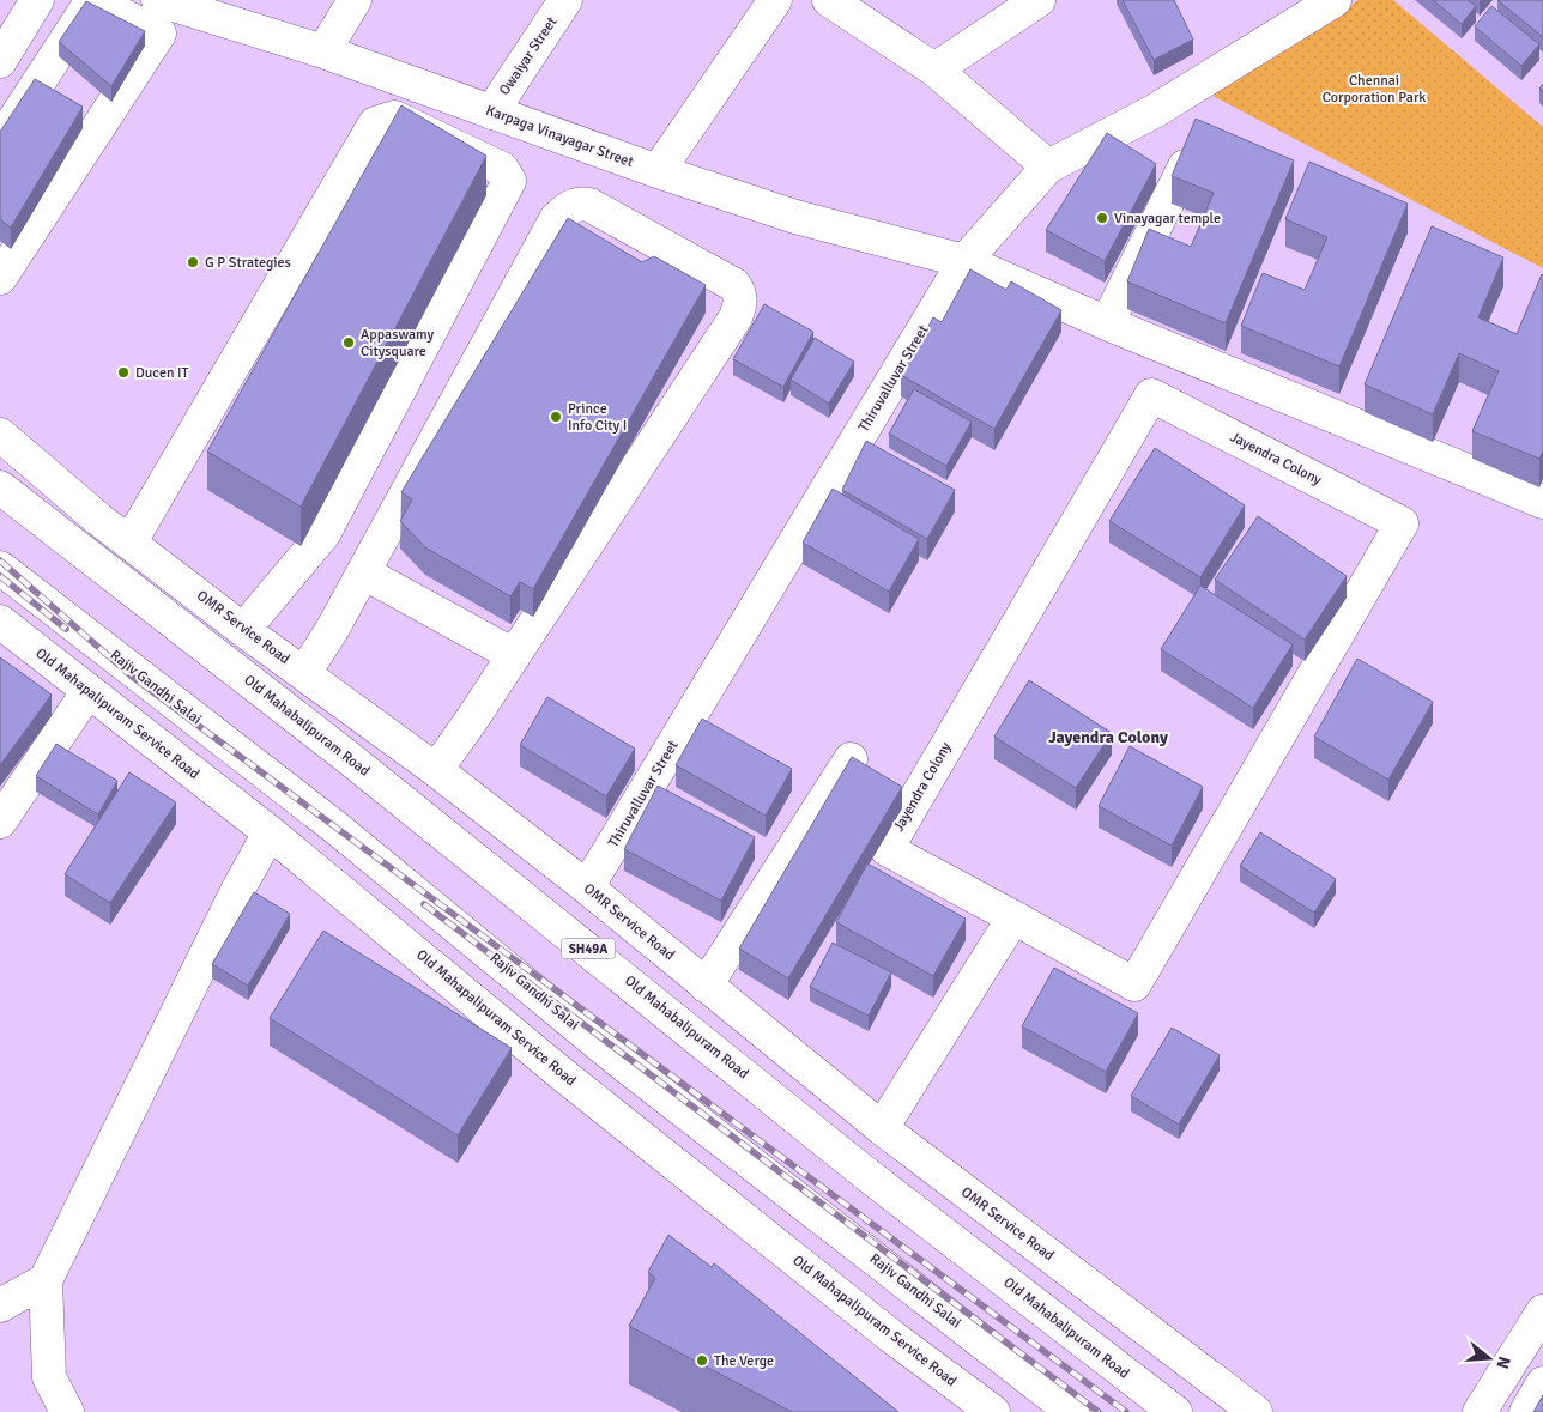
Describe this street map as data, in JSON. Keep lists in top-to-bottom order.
{
  "streets": {
    "street": [
      "Owaiyar Street",
      "Karpaga Vinayagar Street",
      "Thiruvalluvar Street",
      "Jayendra Colony",
      "OMR Service Road",
      "Rajiv Gandhi Salai",
      "Old Mahapalipuram Service Road",
      "Old Mahabalipuram Road",
      "SH49A"
    ]
  },
  "crossings": [
    ["Owaiyar Street", "Karpaga Vinayagar Street"],
    ["Karpaga Vinayagar Street", "Thiruvalluvar Street"],
    ["Thiruvalluvar Street", "OMR Service Road"]
  ],
  "districts": ["Jayendra Colony"],
  "parks": ["Chennai Corporation Park"],
  "places": [
    "Vinayagar temple",
    "G P Strategies",
    "Appaswamy Citysquare",
    "Ducen IT",
    "Prince Info City I",
    "The Verge"
  ],
  "north": "right"
}
